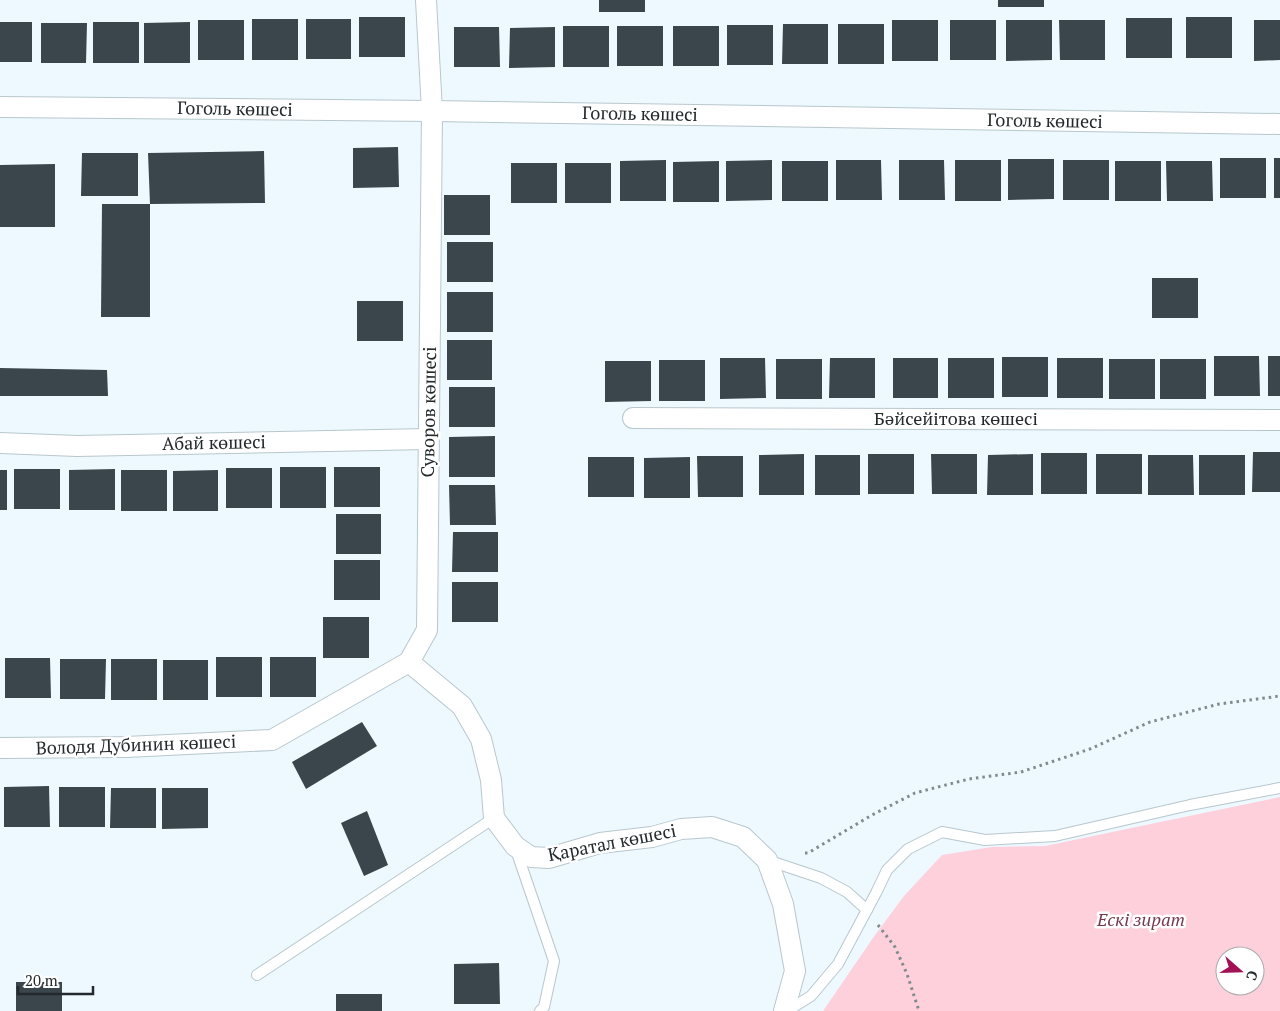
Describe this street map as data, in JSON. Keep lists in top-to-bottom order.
{
  "streets": {
    "street": [
      "Гоголь көшесі",
      "Суворов көшесі",
      "Бәйсейітова көшесі",
      "Абай көшесі",
      "Володя Дубинин көшесі",
      "Қаратал көшесі"
    ]
  },
  "crossings": [
    ["Гоголь көшесі", "Суворов көшесі"],
    ["Суворов көшесі", "Абай көшесі"],
    ["Суворов көшесі", "Володя Дубинин көшесі"]
  ],
  "parks": ["Ескі зират"],
  "scale_bar": "20 m",
  "north": "right"
}
